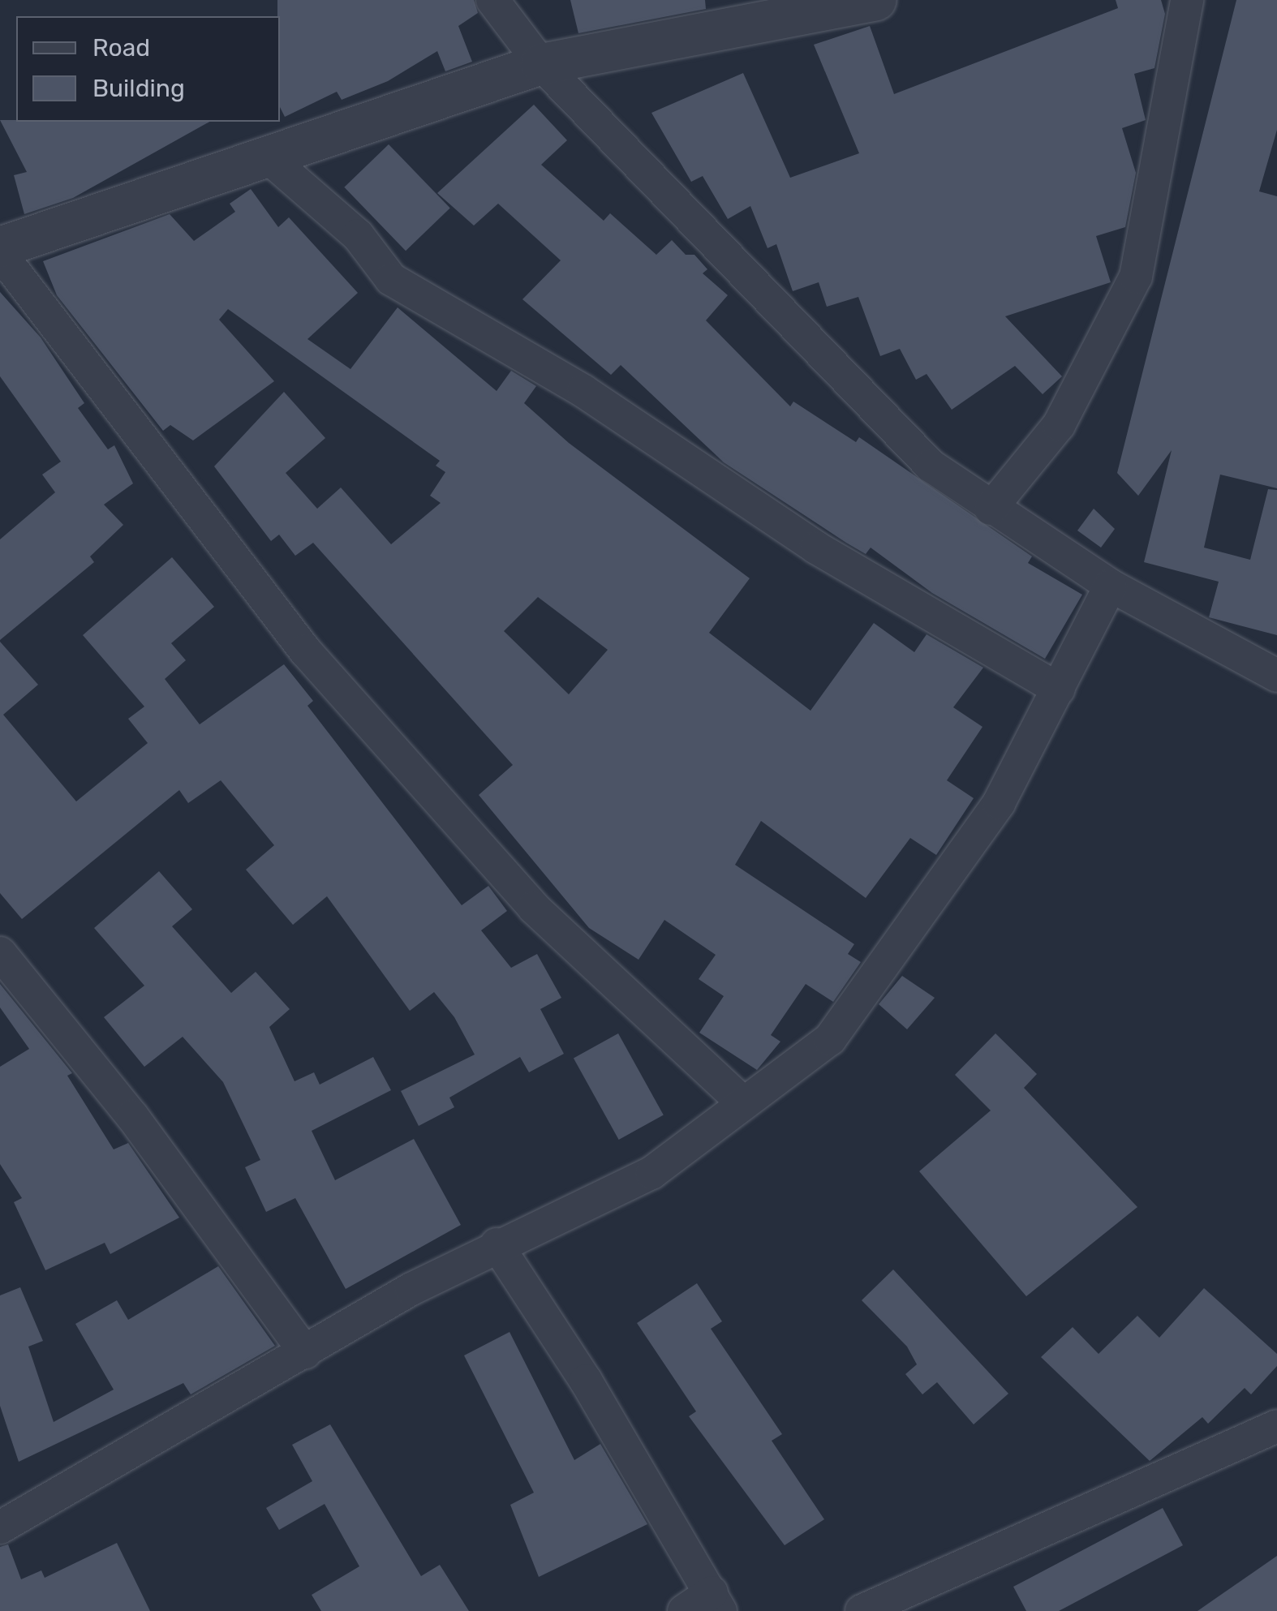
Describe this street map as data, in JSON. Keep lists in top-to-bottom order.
{
  "legend": ["Road", "Building"]
}
